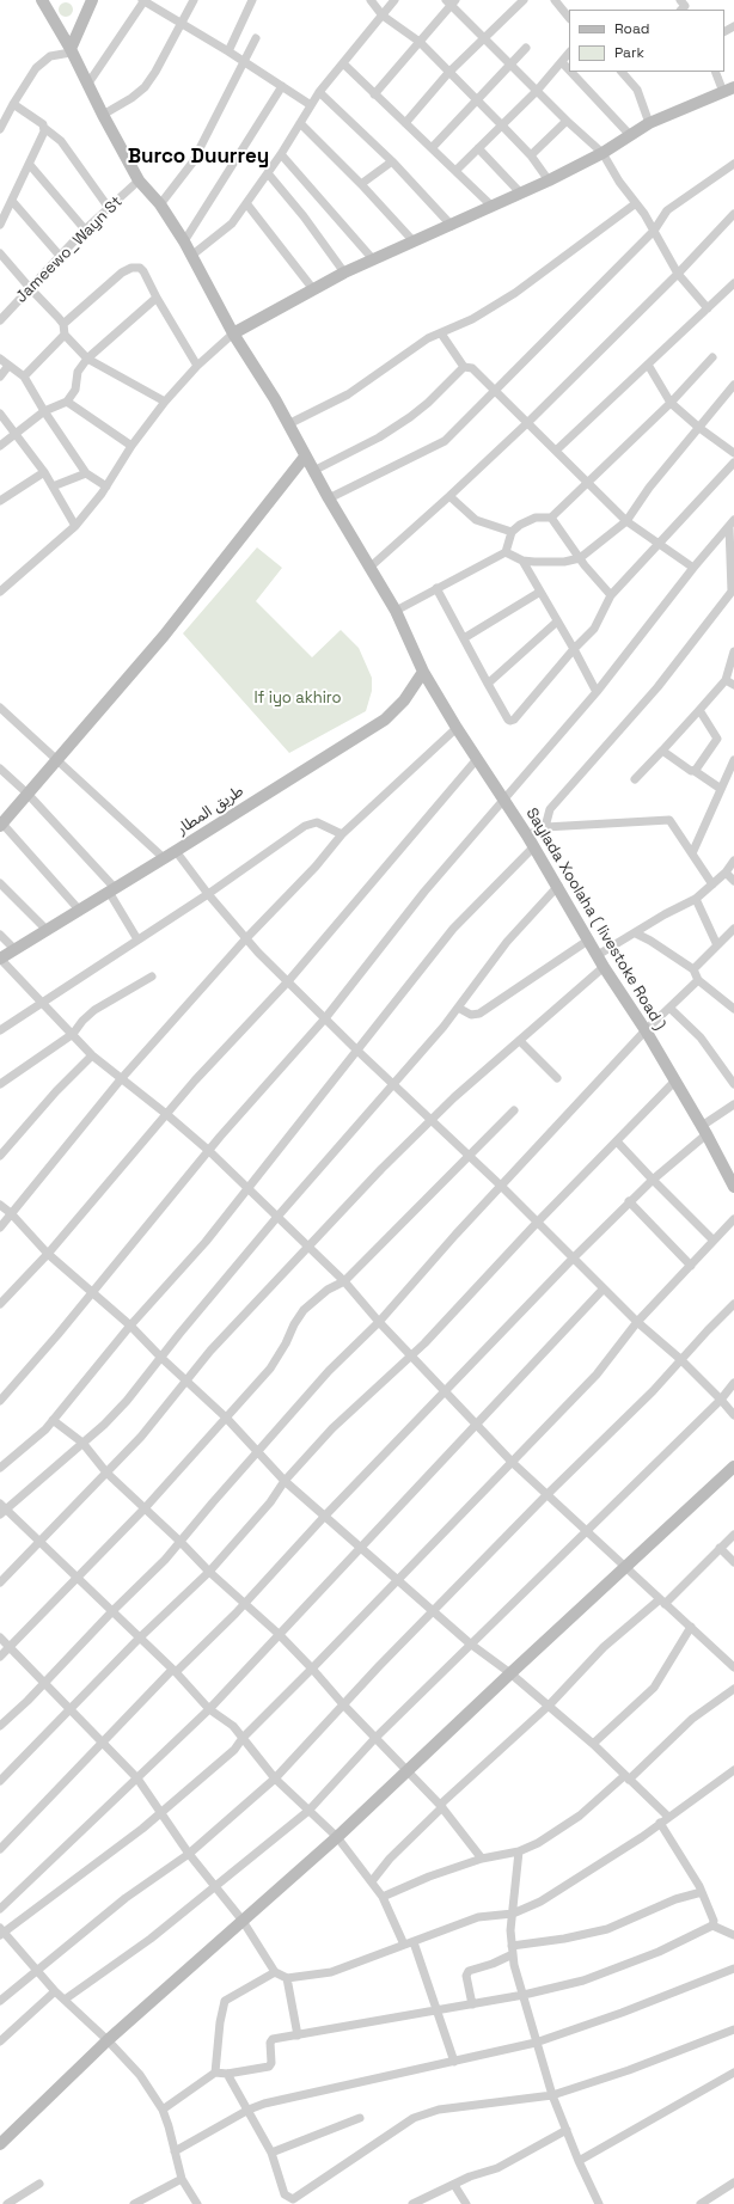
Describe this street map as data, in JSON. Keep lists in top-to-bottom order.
{
  "streets": {
    "main road": ["طريق المطار", "Saylada Xoolaha ( livestoke Road )"],
    "street": ["Jameewo_Wayn St"]
  },
  "crossings": [
    ["Jameewo_Wayn St", "Saylada Xoolaha ( livestoke Road )"],
    ["طريق المطار", "Saylada Xoolaha ( livestoke Road )"]
  ],
  "districts": ["Burco Duurrey"],
  "parks": ["If iyo akhiro"],
  "legend": ["Road", "Park"]
}
